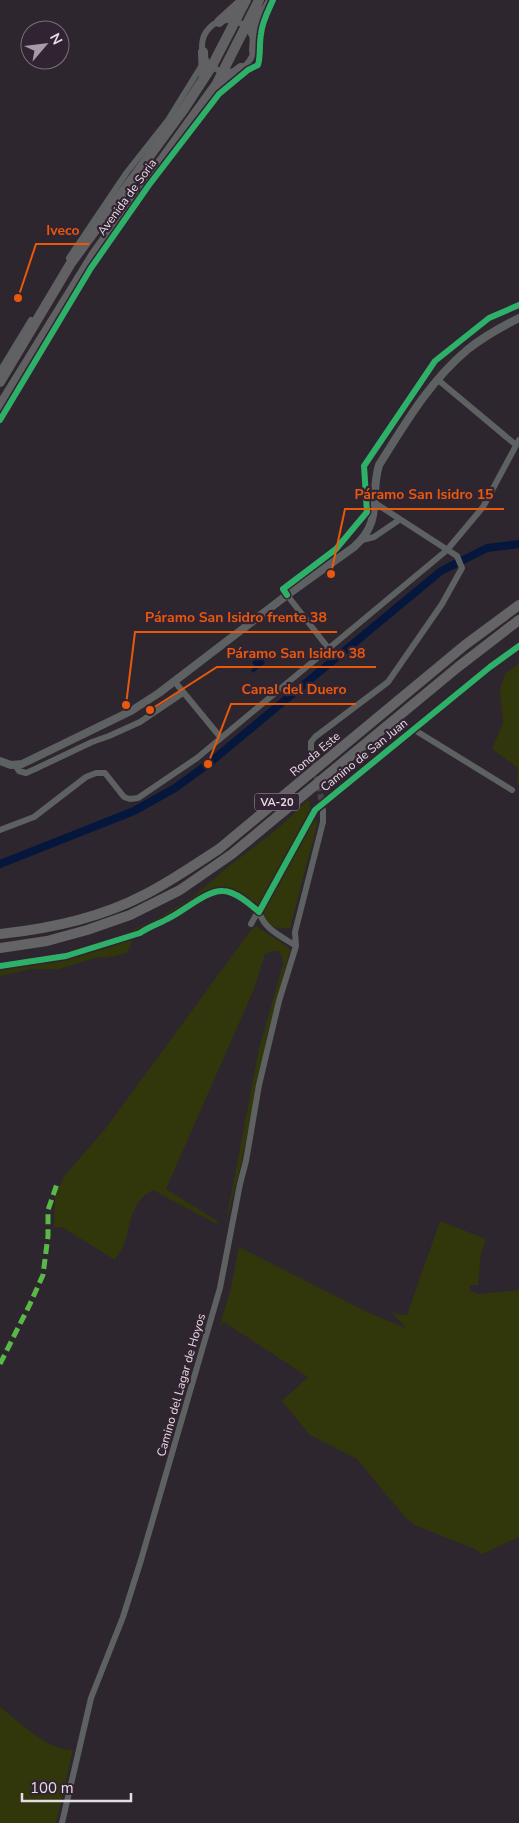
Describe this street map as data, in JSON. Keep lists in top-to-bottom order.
{
  "streets": {
    "highway": ["Ronda Este", "VA-20"],
    "main road": ["Avenida de Soria"],
    "street": ["Camino de San Juan", "Camino del Lagar de Hoyos"]
  },
  "places": [
    "Iveco",
    "Páramo San Isidro 15",
    "Páramo San Isidro frente 38",
    "Páramo San Isidro 38",
    "Canal del Duero"
  ],
  "scale_bar": "100 m",
  "north": "top right"
}
